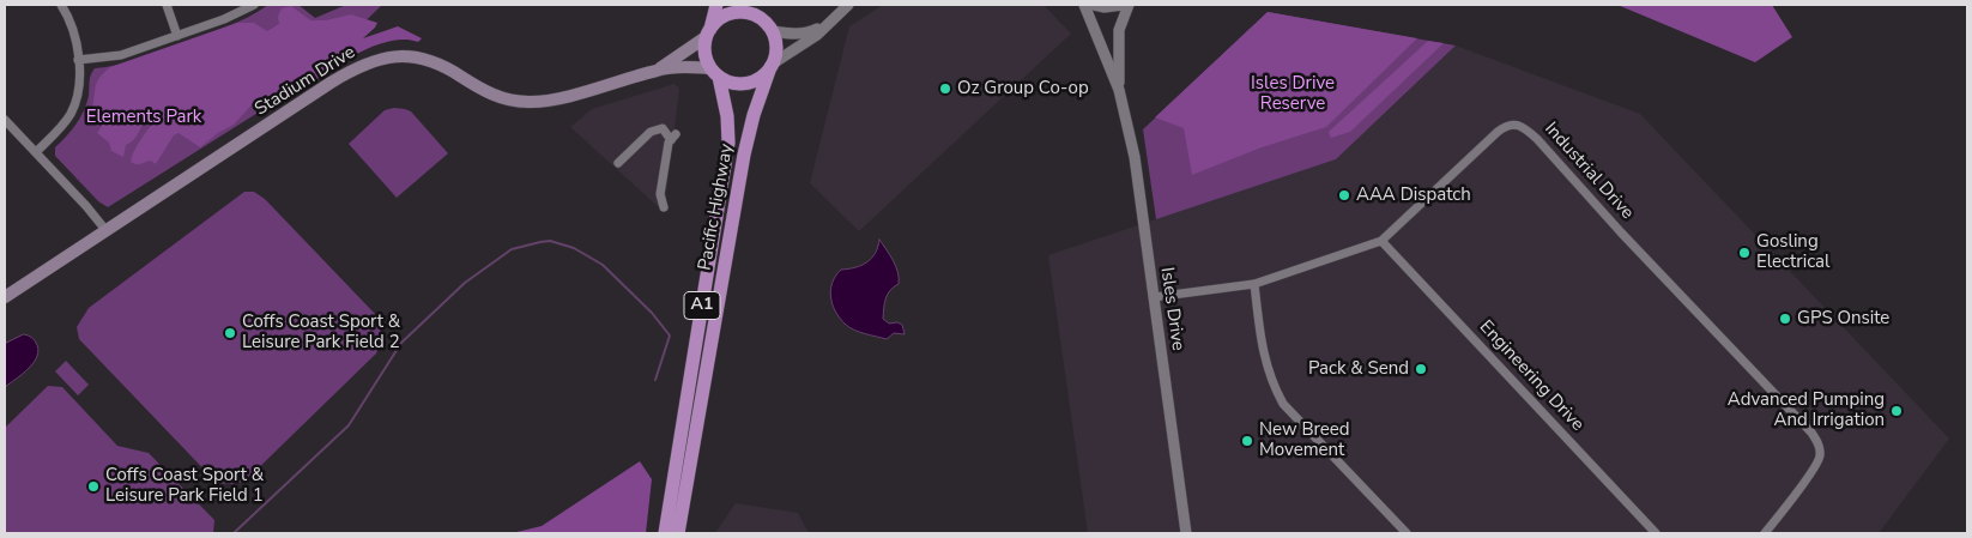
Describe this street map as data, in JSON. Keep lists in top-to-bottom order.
{
  "streets": {
    "highway": ["Pacific Highway", "A1"],
    "main road": ["Stadium Drive"],
    "street": ["Industrial Drive", "Isles Drive", "Engineering Drive"]
  },
  "crossings": [
    ["Stadium Drive", "Pacific Highway"],
    ["Stadium Drive", "A1"],
    ["Industrial Drive", "Isles Drive"],
    ["Industrial Drive", "Engineering Drive"],
    ["Pacific Highway", "A1"]
  ],
  "parks": ["Isles Drive Reserve", "Elements Park"],
  "places": [
    "Oz Group Co-op",
    "AAA Dispatch",
    "Gosling Electrical",
    "GPS Onsite",
    "Coffs Coast Sport & Leisure Park Field 2",
    "Pack & Send",
    "Advanced Pumping And Irrigation",
    "New Breed Movement",
    "Coffs Coast Sport & Leisure Park Field 1"
  ]
}
